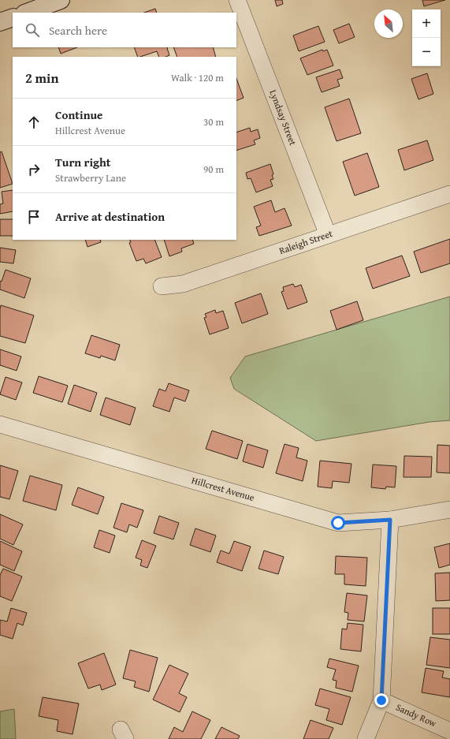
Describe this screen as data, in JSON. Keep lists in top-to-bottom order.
{
  "streets": {
    "street": [
      "Lyndsay Street",
      "Raleigh Street",
      "Hillcrest Avenue",
      "Sandy Row"
    ]
  },
  "crossings": [
    ["Lyndsay Street", "Raleigh Street"]
  ],
  "north": "top left",
  "page": {
    "map_buttons": ["+", "−"],
    "search": "Search here",
    "heading": ["2 min", "Walk · 120 m"],
    "list": [
      ["Continue", "Hillcrest Avenue", "30 m"],
      ["Turn right", "Strawberry Lane", "90 m"],
      "Arrive at destination"
    ]
  }
}
